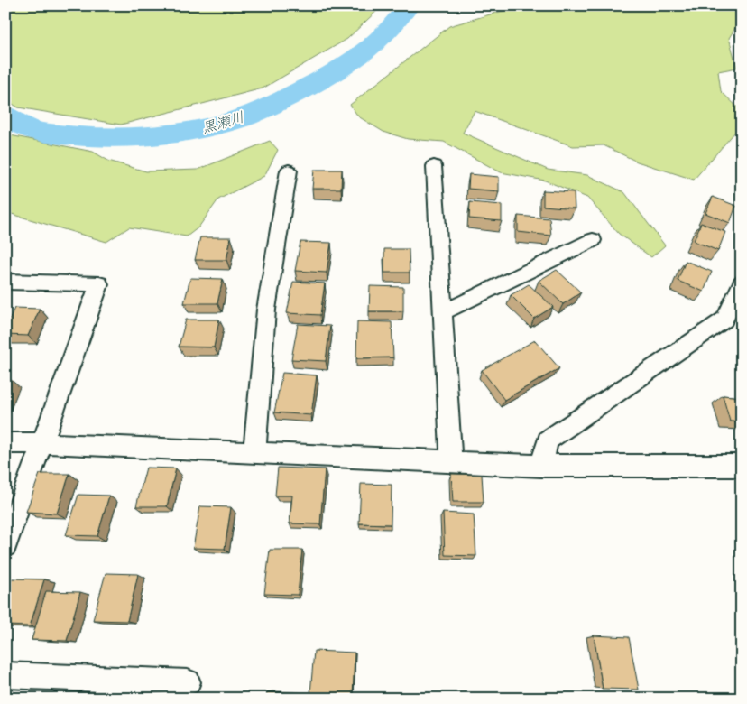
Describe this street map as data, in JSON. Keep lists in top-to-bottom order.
{
  "water": ["黒瀬川"]
}
